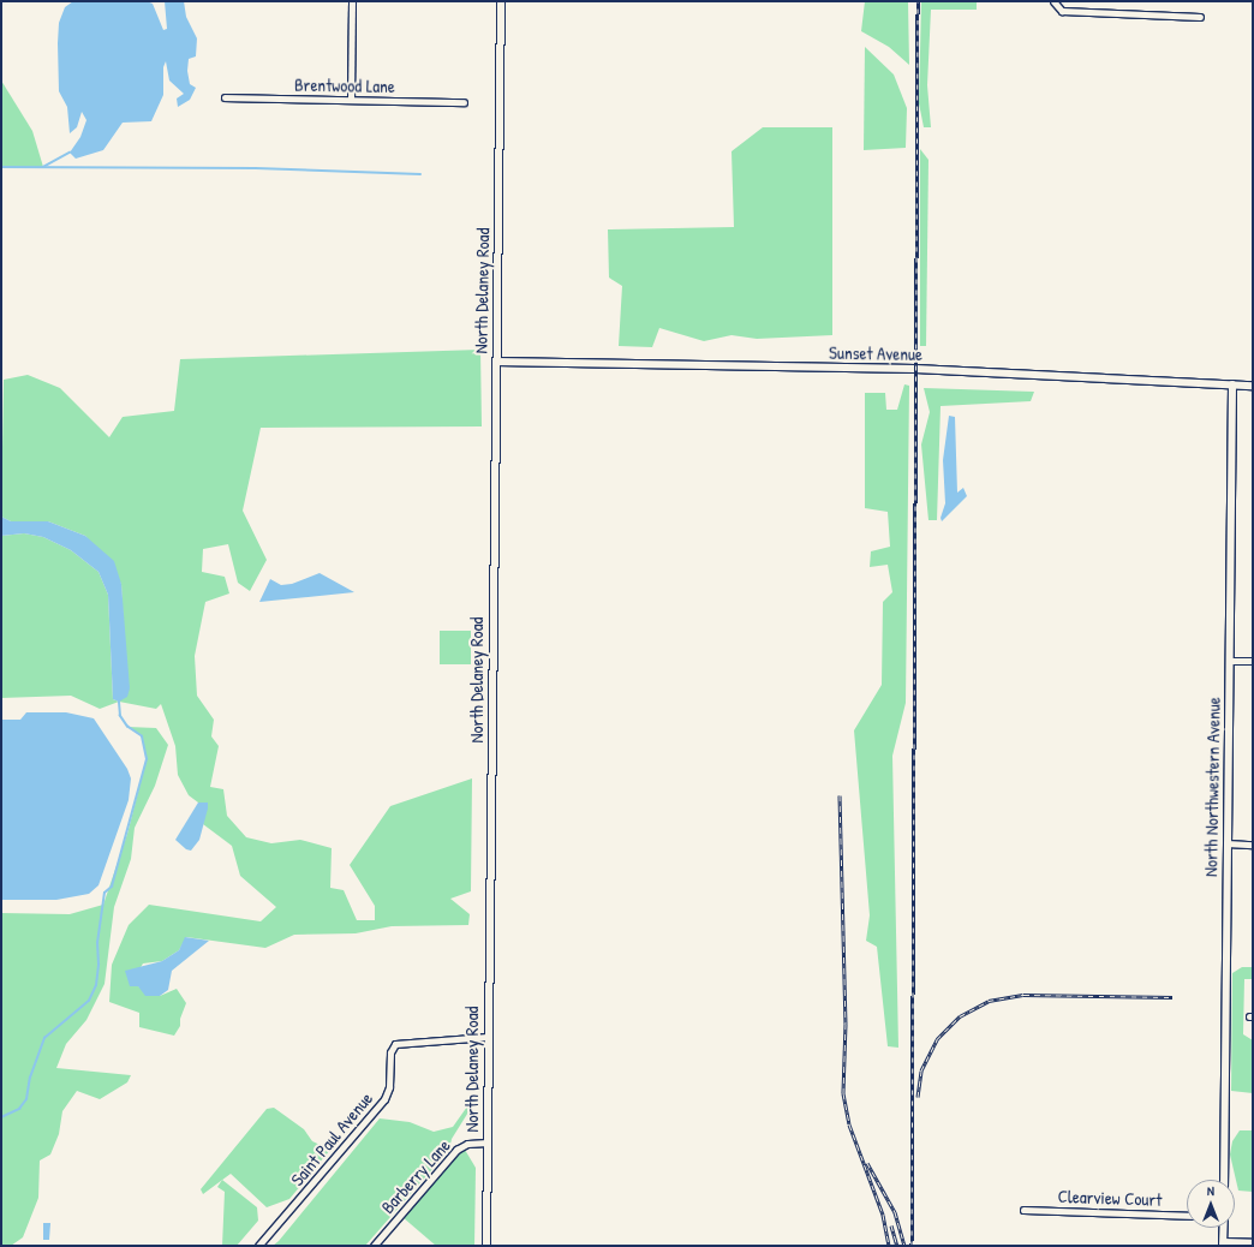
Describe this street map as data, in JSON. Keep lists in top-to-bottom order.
{
  "streets": {
    "street": [
      "Brentwood Lane",
      "North Delaney Road",
      "Sunset Avenue",
      "North Northwestern Avenue",
      "Saint Paul Avenue",
      "Barberry Lane",
      "Clearview Court"
    ]
  },
  "crossings": [
    ["North Delaney Road", "Sunset Avenue"],
    ["North Delaney Road", "Saint Paul Avenue"],
    ["North Delaney Road", "Barberry Lane"],
    ["Sunset Avenue", "North Northwestern Avenue"]
  ],
  "north": "top"
}
